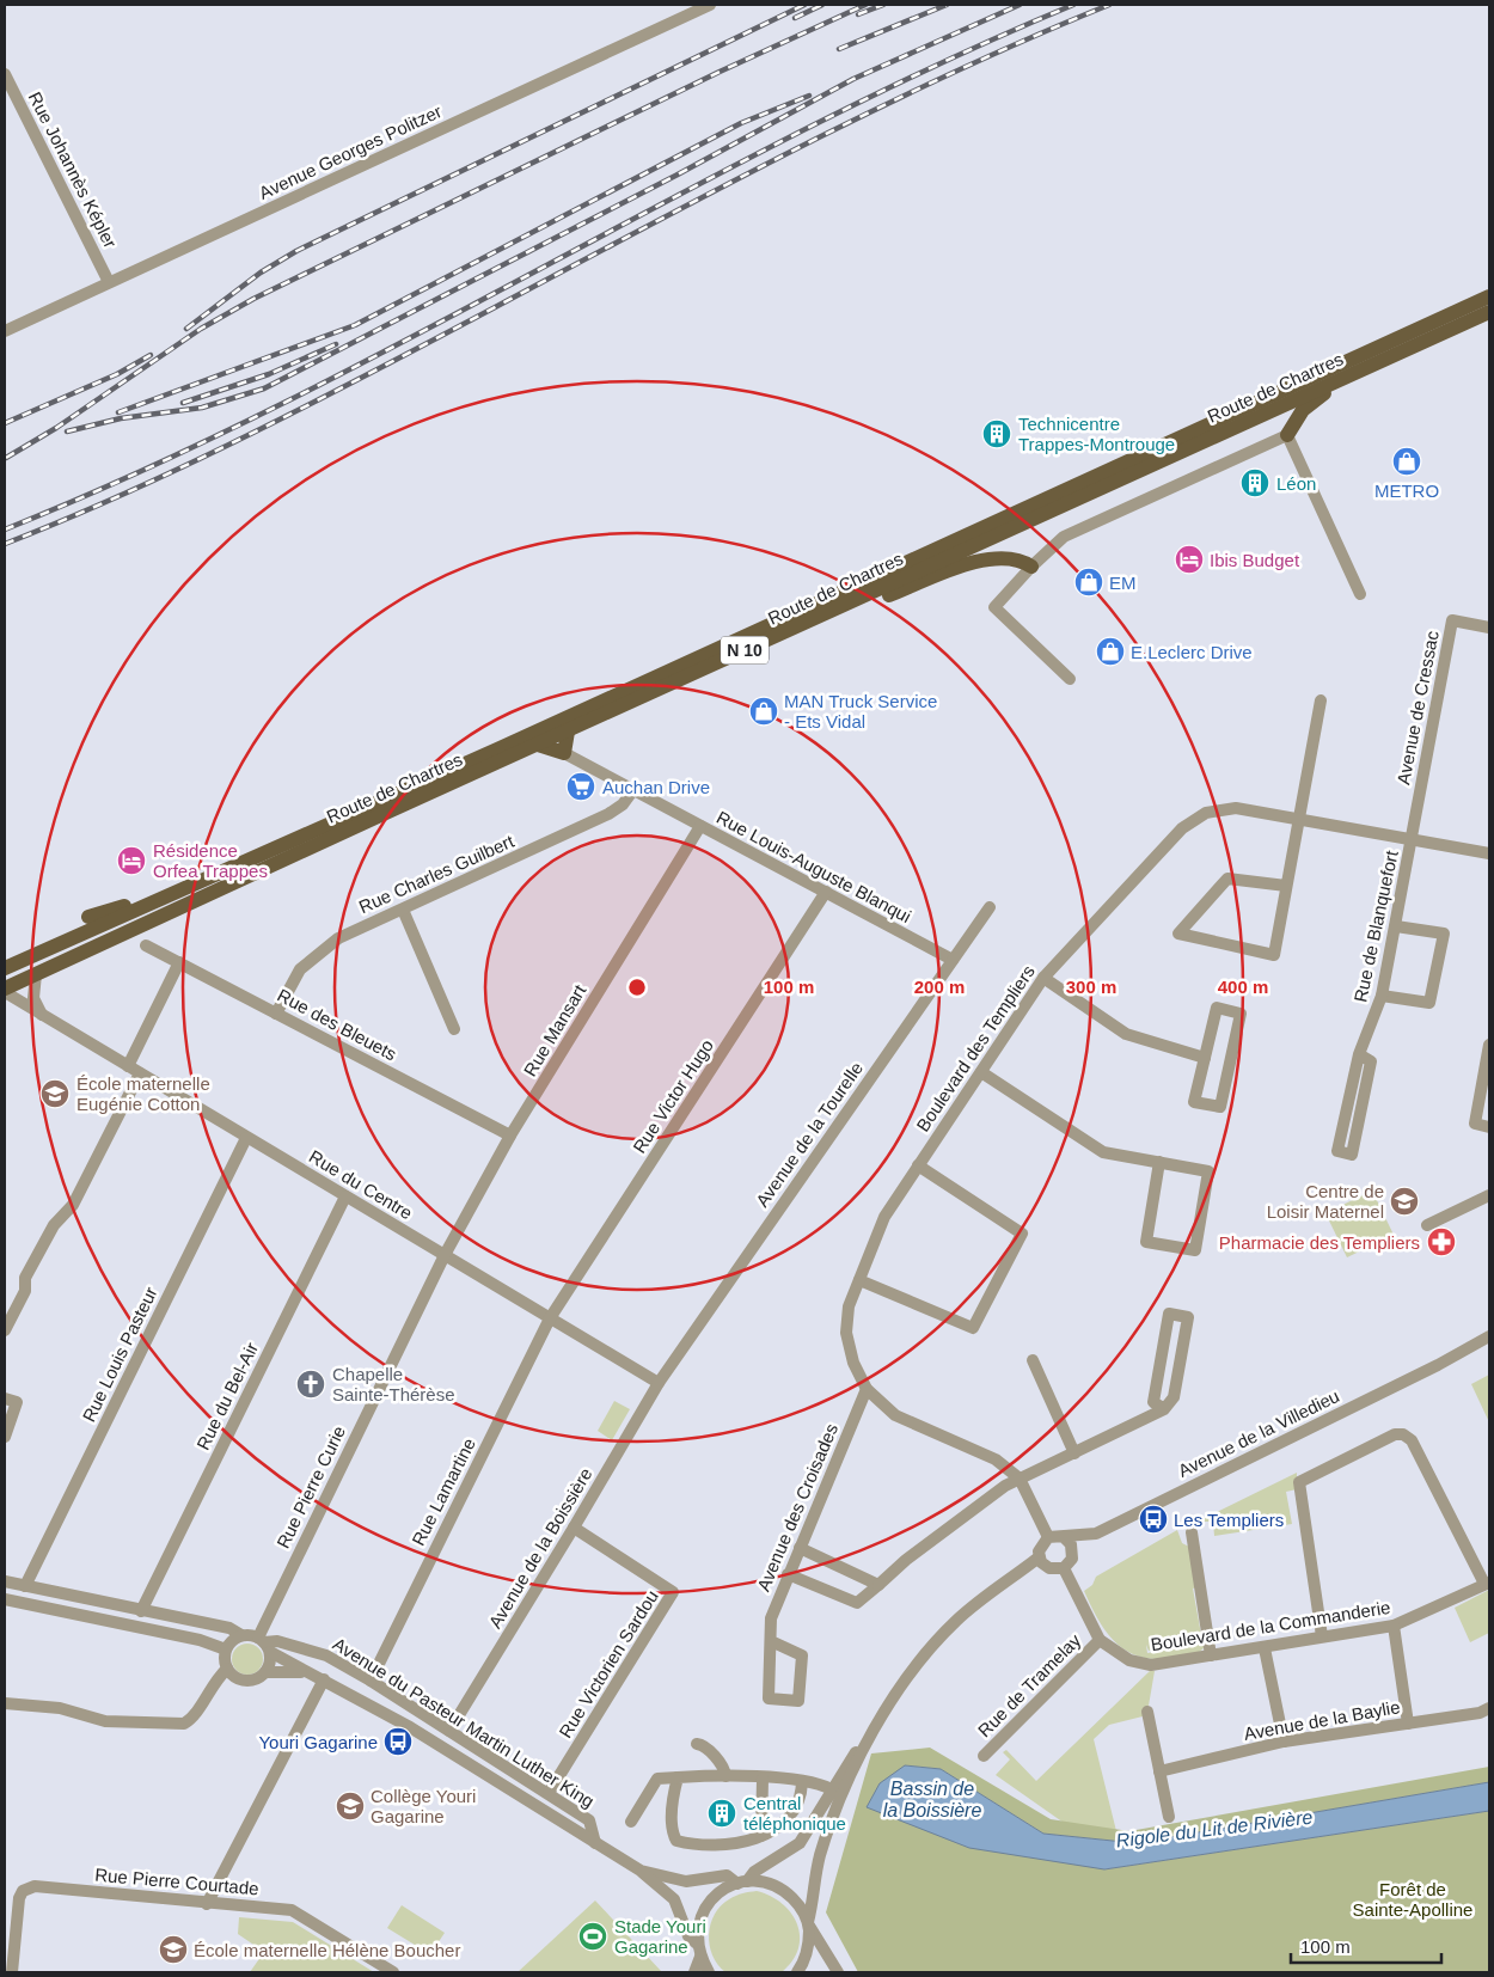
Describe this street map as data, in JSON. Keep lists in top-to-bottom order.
{
  "streets": {
    "main road": ["Route de Chartres", "N 10"],
    "street": [
      "Avenue Georges Politzer",
      "Rue Johannès Képler",
      "Avenue de Cressac",
      "Rue Louis-Auguste Blanqui",
      "Rue Charles Guilbert",
      "Rue de Blanquefort",
      "Rue des Bleuets",
      "Rue Mansart",
      "Boulevard des Templiers",
      "Rue Victor Hugo",
      "Avenue de la Tourelle",
      "Rue du Centre",
      "Rue Louis Pasteur",
      "Rue du Bel-Air",
      "Avenue de la Villedieu",
      "Rue Pierre Curie",
      "Rue Lamartine",
      "Avenue des Croisades",
      "Avenue de la Boissière",
      "Boulevard de la Commanderie",
      "Rue Victorien Sardou",
      "Rue de Tramelay",
      "Avenue de la Baylie",
      "Avenue du Pasteur Martin Luther King",
      "Rue Pierre Courtade"
    ]
  },
  "crossings": [
    ["Avenue Georges Politzer", "Rue Johannès Képler"],
    ["Route de Chartres", "Rue du Centre"],
    ["Avenue de Cressac", "Rue de Blanquefort"],
    ["Avenue de Cressac", "Boulevard des Templiers"],
    ["Rue Louis-Auguste Blanqui", "Rue Charles Guilbert"],
    ["Rue Louis-Auguste Blanqui", "Rue Mansart"],
    ["Rue Louis-Auguste Blanqui", "Rue Victor Hugo"],
    ["Rue Louis-Auguste Blanqui", "Avenue de la Tourelle"],
    ["Rue Charles Guilbert", "Rue des Bleuets"],
    ["Rue de Blanquefort", "Boulevard des Templiers"],
    ["Rue des Bleuets", "Rue Mansart"],
    ["Rue Mansart", "Rue du Centre"],
    ["Rue Mansart", "Rue Pierre Curie"],
    ["Boulevard des Templiers", "Avenue de la Villedieu"],
    ["Boulevard des Templiers", "Avenue des Croisades"],
    ["Boulevard des Templiers", "Boulevard de la Commanderie"],
    ["Rue Victor Hugo", "Rue du Centre"],
    ["Rue Victor Hugo", "Rue Lamartine"],
    ["Avenue de la Tourelle", "Rue du Centre"],
    ["Avenue de la Tourelle", "Avenue de la Boissière"],
    ["Rue du Centre", "Rue Louis Pasteur"],
    ["Rue du Centre", "Rue du Bel-Air"],
    ["Rue du Centre", "Rue Pierre Curie"],
    ["Rue du Centre", "Rue Lamartine"],
    ["Rue du Centre", "Avenue de la Boissière"],
    ["Rue Louis Pasteur", "Avenue du Pasteur Martin Luther King"],
    ["Rue du Bel-Air", "Avenue du Pasteur Martin Luther King"],
    ["Avenue de la Villedieu", "Boulevard de la Commanderie"],
    ["Rue Pierre Curie", "Avenue du Pasteur Martin Luther King"],
    ["Rue Lamartine", "Avenue du Pasteur Martin Luther King"],
    ["Avenue de la Boissière", "Rue Victorien Sardou"],
    ["Avenue de la Boissière", "Avenue du Pasteur Martin Luther King"],
    ["Boulevard de la Commanderie", "Rue de Tramelay"],
    ["Rue Victorien Sardou", "Avenue du Pasteur Martin Luther King"]
  ],
  "water": ["Bassin de la Boissière", "Rigole du Lit de Rivière"],
  "parks": ["Forêt de Sainte-Apolline"],
  "places": {
    "building": ["Technicentre Trappes-Montrouge", "Léon", "Central téléphonique"],
    "shop": [
      "METRO",
      "EM",
      "E.Leclerc Drive",
      "MAN Truck Service - Ets Vidal"
    ],
    "hotel": ["Ibis Budget", "Résidence Orfea Trappes"],
    "supermarket": ["Auchan Drive"],
    "school or university": [
      "École maternelle Eugénie Cotton",
      "Centre de Loisir Maternel",
      "Collège Youri Gagarine",
      "École maternelle Hélène Boucher"
    ],
    "pharmacy": ["Pharmacie des Templiers"],
    "church": ["Chapelle Sainte-Thérèse"],
    "bus stop": ["Les Templiers", "Youri Gagarine"],
    "sports": ["Stade Youri Gagarine"]
  },
  "scale_bar": "100 m",
  "rings": [
    "100 m",
    "200 m",
    "300 m",
    "400 m"
  ]
}
